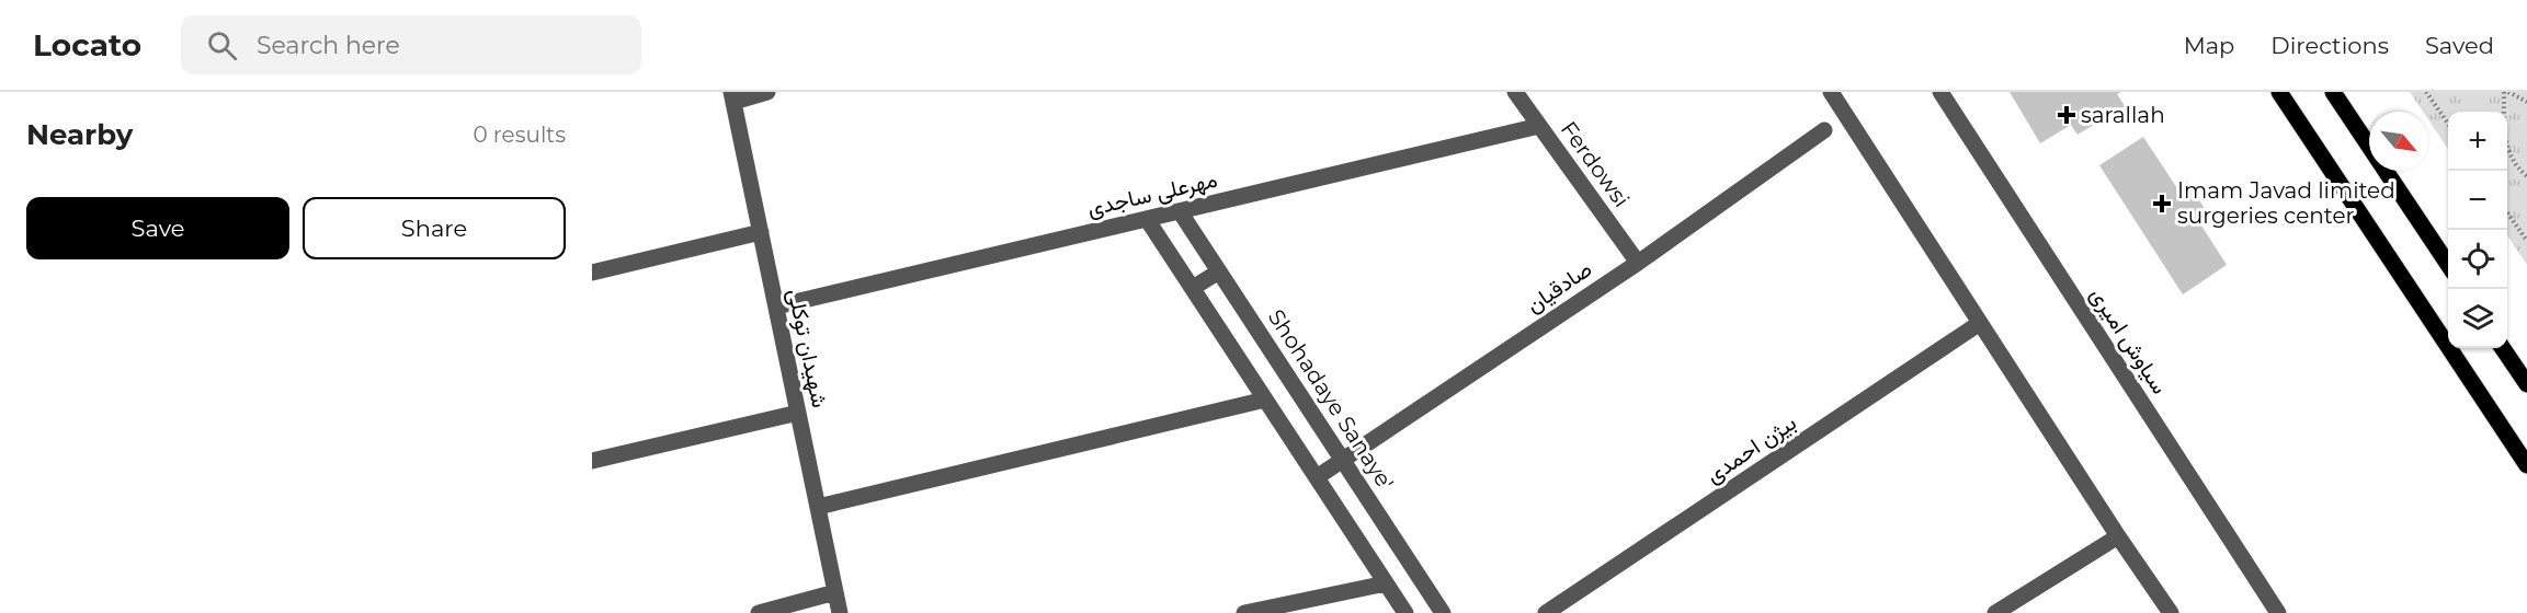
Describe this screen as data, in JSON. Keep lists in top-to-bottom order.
{
  "streets": {
    "street": [
      "Ferdowsi",
      "مهرعلی ساجدی",
      "صادقیان",
      "سیاوش امیری",
      "شهیدان توکلی",
      "Shohadaye Sanaye'",
      "بیژن احمدی"
    ]
  },
  "crossings": [
    ["Ferdowsi", "مهرعلی ساجدی"],
    ["Ferdowsi", "صادقیان"],
    ["مهرعلی ساجدی", "شهیدان توکلی"],
    ["مهرعلی ساجدی", "Shohadaye Sanaye'"],
    ["صادقیان", "Shohadaye Sanaye'"]
  ],
  "places": {
    "health": ["sarallah", "Imam Javad limited surgeries center"]
  },
  "north": "bottom right",
  "page": {
    "header": "Locato",
    "search": "Search here",
    "nav": ["Map", "Directions", "Saved"],
    "heading": ["Nearby", "0 results"],
    "map_buttons": ["+", "−"],
    "buttons": ["Save", "Share"]
  }
}
